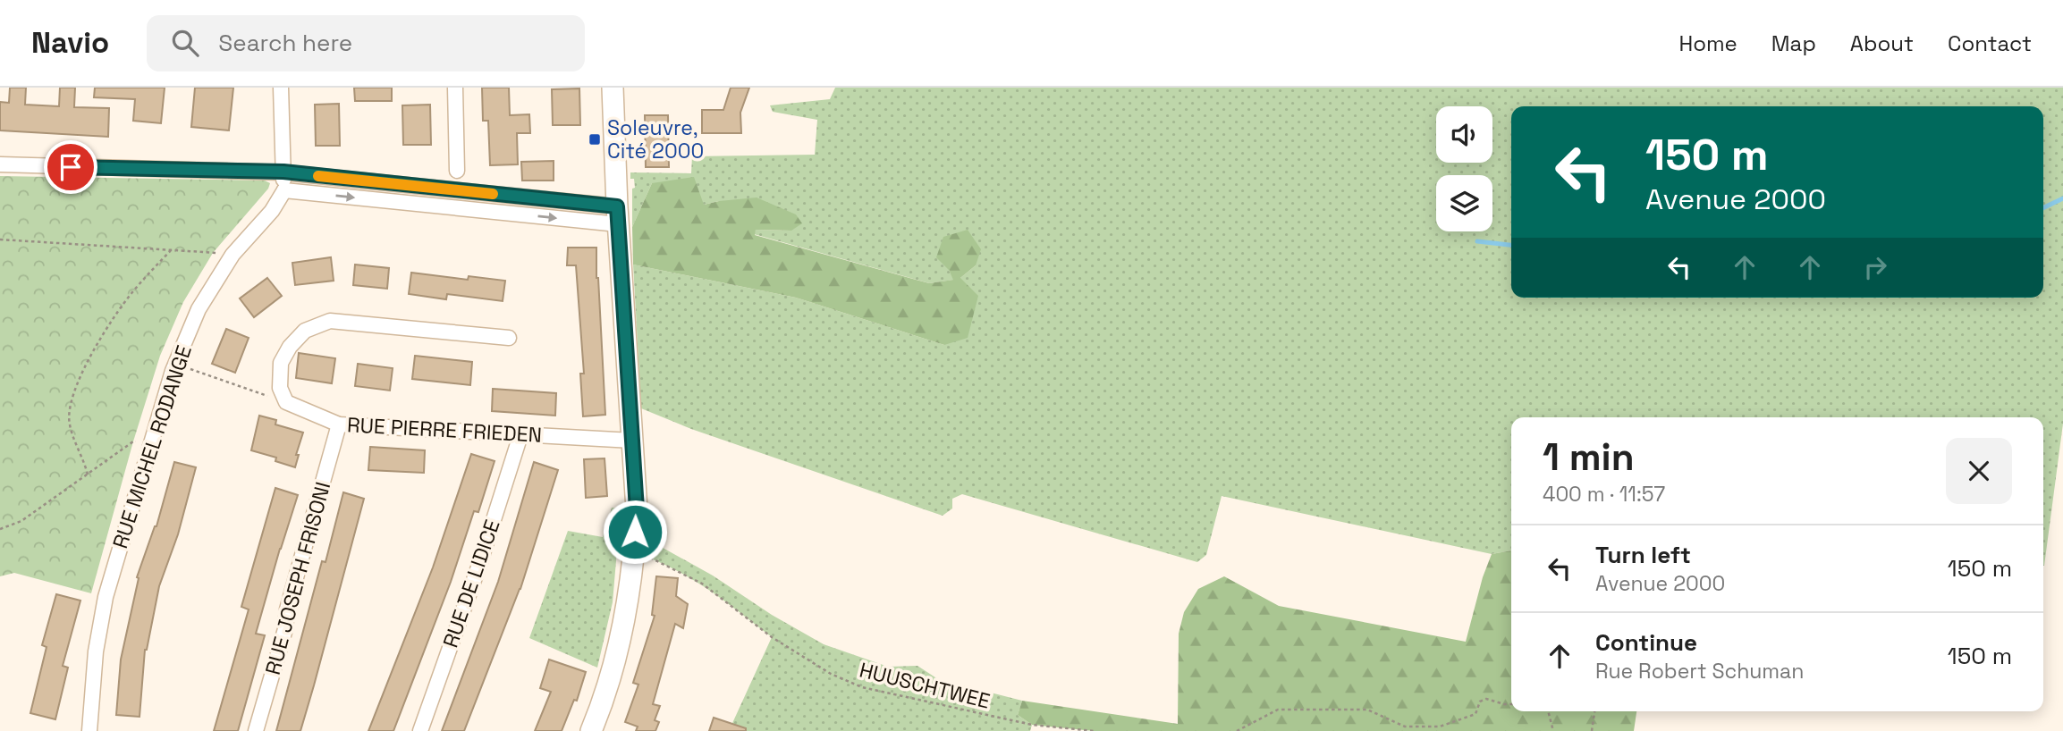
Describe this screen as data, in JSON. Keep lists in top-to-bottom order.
{
  "streets": {
    "street": [
      "RUE PIERRE FRIEDEN",
      "RUE MICHEL RODANGE",
      "RUE JOSEPH FRISONI",
      "RUE DE LIDICE"
    ],
    "path": ["HUUSCHTWEE"]
  },
  "crossings": [
    ["RUE PIERRE FRIEDEN", "RUE JOSEPH FRISONI"],
    ["RUE PIERRE FRIEDEN", "RUE DE LIDICE"]
  ],
  "places": {
    "transit": ["Soleuvre, Cité 2000"]
  },
  "page": {
    "header": "Navio",
    "search": "Search here",
    "nav": [
      "Home",
      "Map",
      "About",
      "Contact"
    ],
    "turn": ["150 m", "Avenue 2000"],
    "heading": ["1 min", "400 m · 11:57"],
    "list": [
      {
        "name": "Turn left",
        "note": "Avenue 2000",
        "value": "150 m"
      },
      {
        "name": "Continue",
        "note": "Rue Robert Schuman",
        "value": "150 m"
      }
    ]
  }
}
